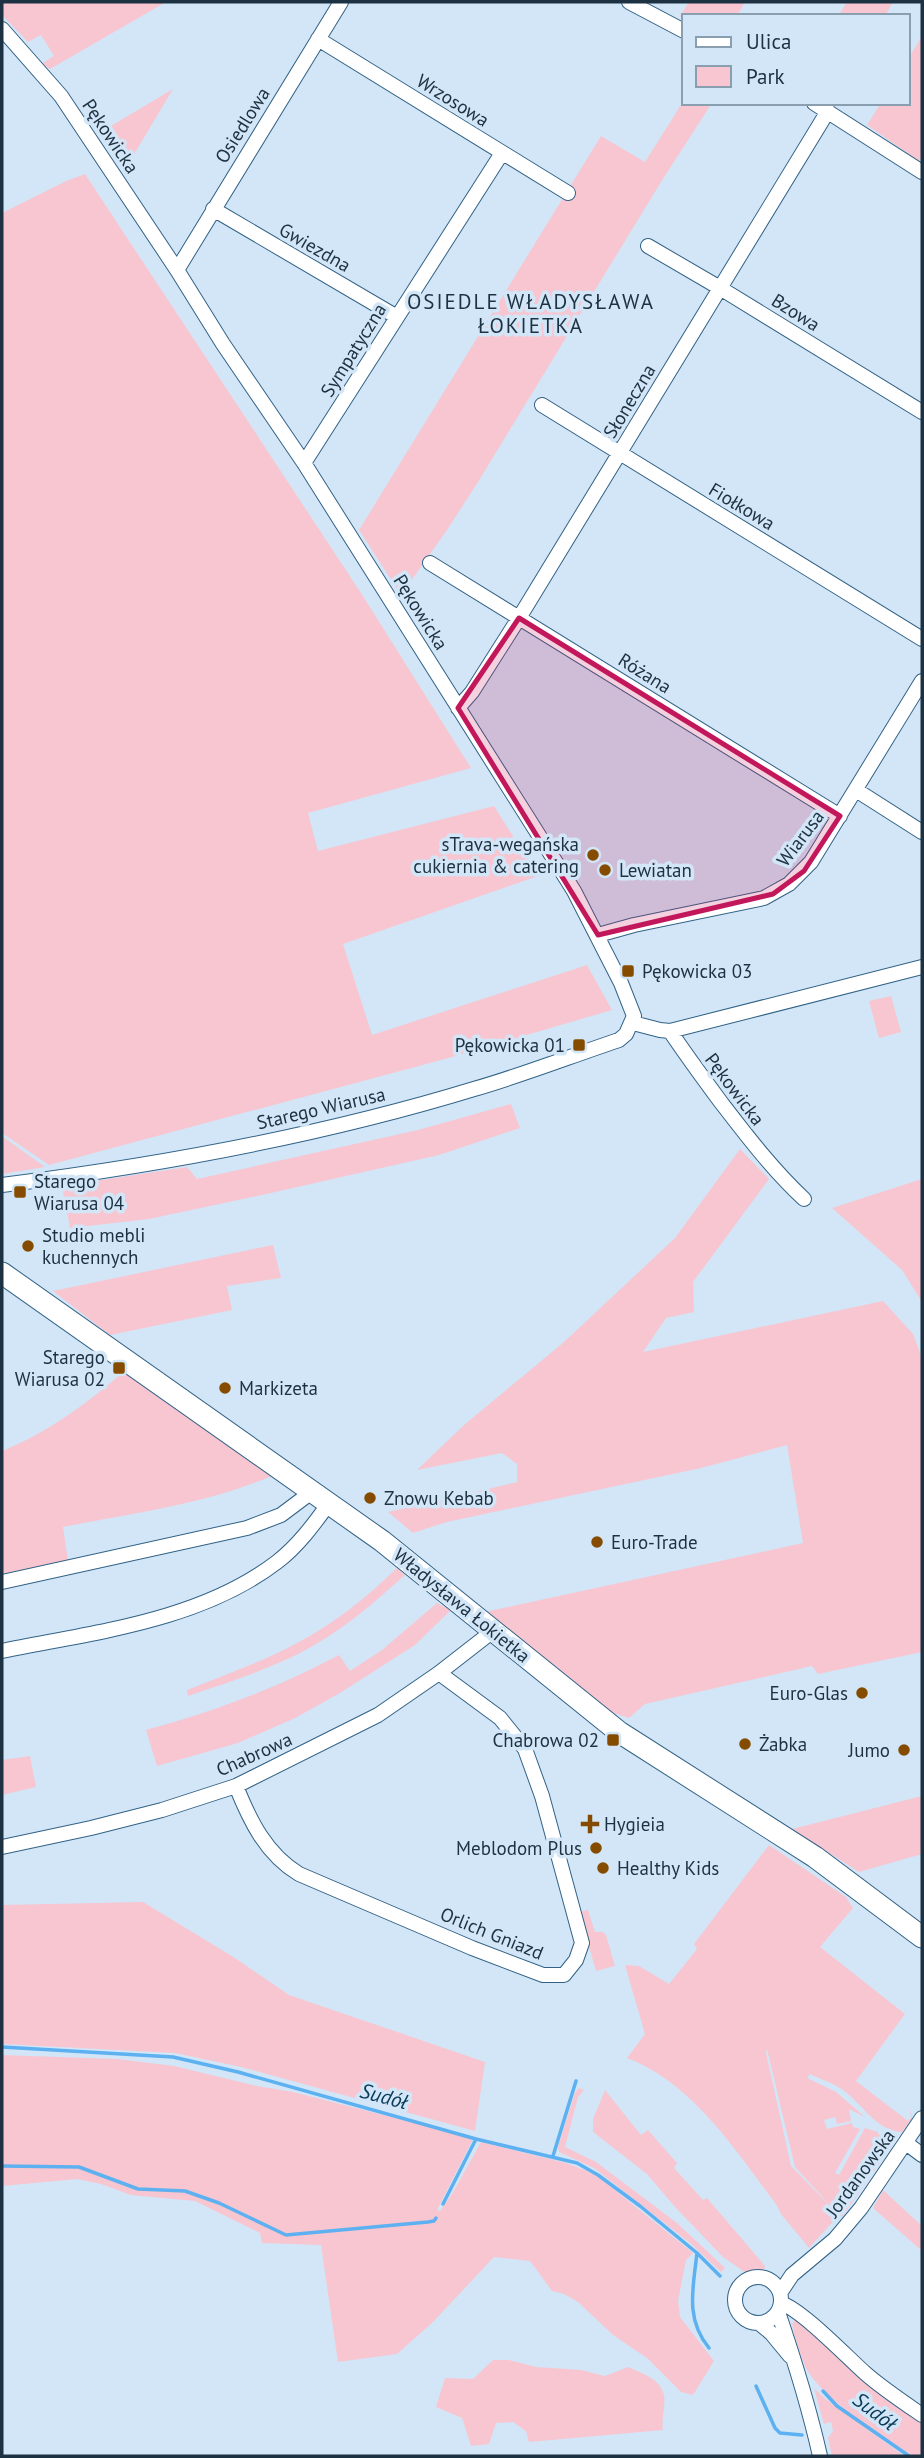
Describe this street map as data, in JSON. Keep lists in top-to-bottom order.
{
  "streets": {
    "street": [
      "Wrzosowa",
      "Osiedlowa",
      "Pękowicka",
      "Gwiezdna",
      "Bzowa",
      "Sympatyczna",
      "Słoneczna",
      "Fiołkowa",
      "Różana",
      "Wiarusa",
      "Starego Wiarusa",
      "Władysława Łokietka",
      "Chabrowa",
      "Orlich Gniazd",
      "Jordanowska"
    ]
  },
  "crossings": [
    ["Wrzosowa", "Osiedlowa"],
    ["Wrzosowa", "Sympatyczna"],
    ["Osiedlowa", "Pękowicka"],
    ["Osiedlowa", "Gwiezdna"],
    ["Pękowicka", "Sympatyczna"],
    ["Pękowicka", "Słoneczna"],
    ["Pękowicka", "Wiarusa"],
    ["Pękowicka", "Starego Wiarusa"],
    ["Gwiezdna", "Sympatyczna"],
    ["Bzowa", "Słoneczna"],
    ["Słoneczna", "Fiołkowa"],
    ["Słoneczna", "Różana"],
    ["Różana", "Wiarusa"],
    ["Władysława Łokietka", "Chabrowa"],
    ["Chabrowa", "Orlich Gniazd"]
  ],
  "districts": ["OSIEDLE WŁADYSŁAWA ŁOKIETKA"],
  "water": ["Sudół"],
  "places": {
    "other": [
      "sTrava-wegańska cukiernia & catering",
      "Lewiatan",
      "Studio mebli kuchennych",
      "Markizeta",
      "Znowu Kebab",
      "Euro-Trade",
      "Euro-Glas",
      "Żabka",
      "Jumo",
      "Meblodom Plus",
      "Healthy Kids"
    ],
    "transit": [
      "Pękowicka 03",
      "Pękowicka 01",
      "Starego Wiarusa 04",
      "Starego Wiarusa 02",
      "Chabrowa 02"
    ],
    "health": ["Hygieia"]
  },
  "legend": ["Ulica", "Park"]
}
